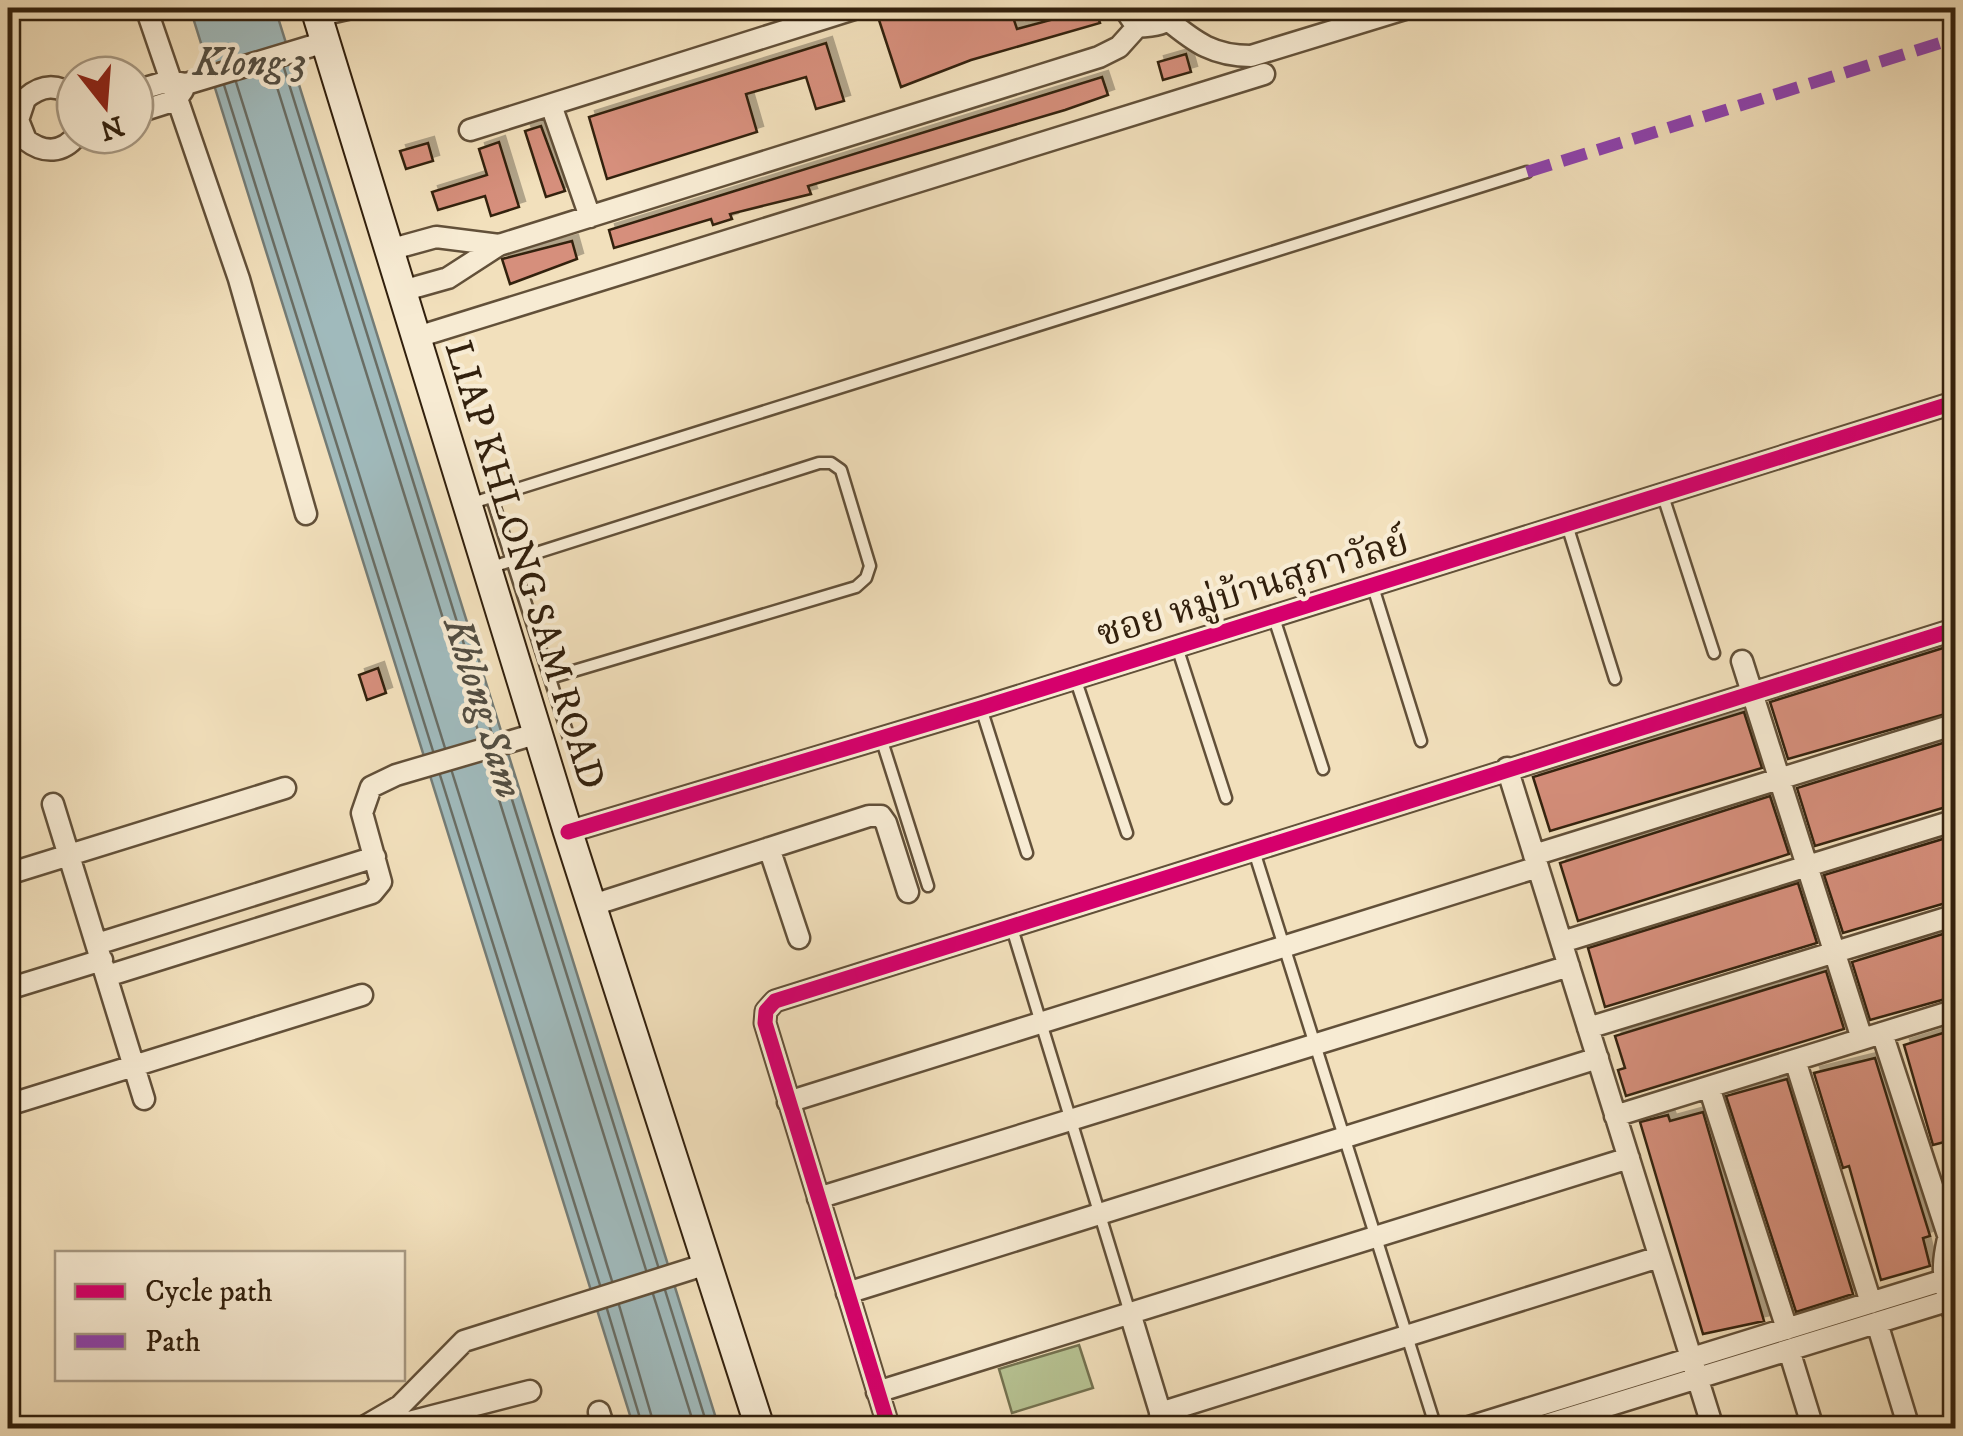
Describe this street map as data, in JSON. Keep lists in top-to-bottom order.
{
  "streets": {
    "main road": ["LIAP KHLONG SAM ROAD"],
    "street": ["ซอย หมู่บ้านสุภาวัลย์"]
  },
  "crossings": [
    ["LIAP KHLONG SAM ROAD", "ซอย หมู่บ้านสุภาวัลย์"]
  ],
  "water": ["Klong 3", "Khlong Sam"],
  "legend": ["Cycle path", "Path"],
  "north": "bottom"
}
